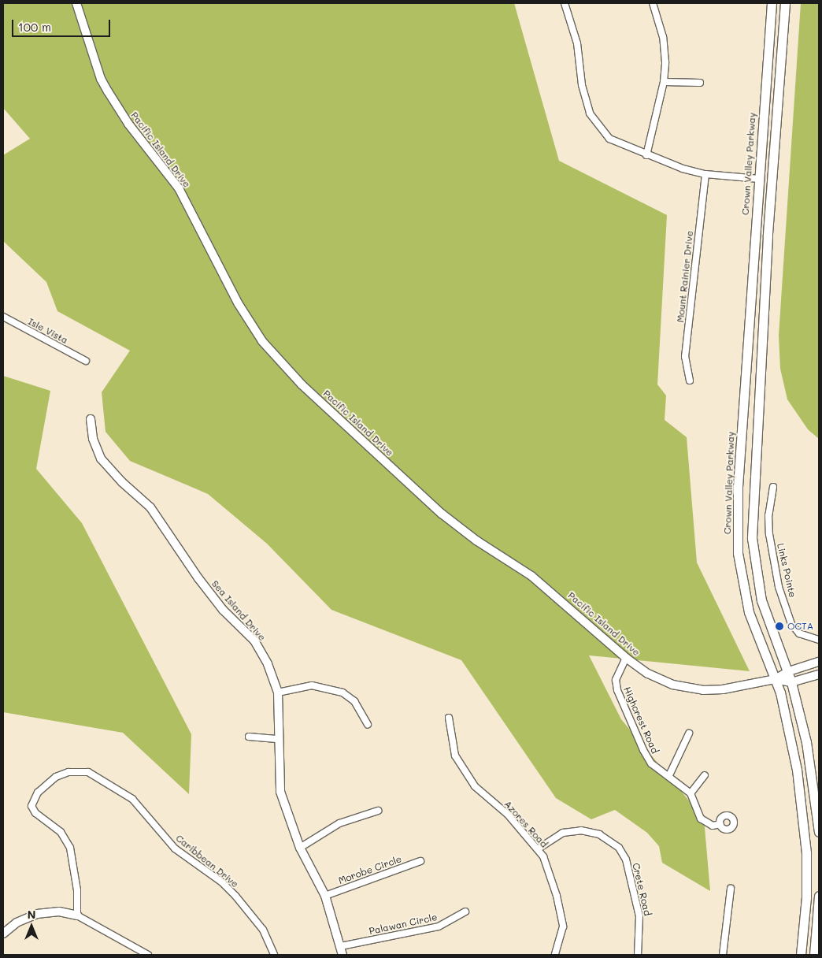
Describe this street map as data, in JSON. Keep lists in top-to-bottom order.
{
  "streets": {
    "main road": ["Pacific Island Drive", "Crown Valley Parkway", "Sea Island Drive"],
    "street": [
      "Mount Rainier Drive",
      "Isle Vista",
      "Links Pointe",
      "Highcrest Road",
      "Azores Road",
      "Caribbean Drive",
      "Morobe Circle",
      "Crete Road",
      "Palawan Circle"
    ]
  },
  "crossings": [
    ["Pacific Island Drive", "Crown Valley Parkway"],
    ["Pacific Island Drive", "Highcrest Road"],
    ["Sea Island Drive", "Morobe Circle"],
    ["Sea Island Drive", "Palawan Circle"],
    ["Azores Road", "Crete Road"]
  ],
  "places": ["OCTA"],
  "scale_bar": "100 m",
  "north": "top"
}
